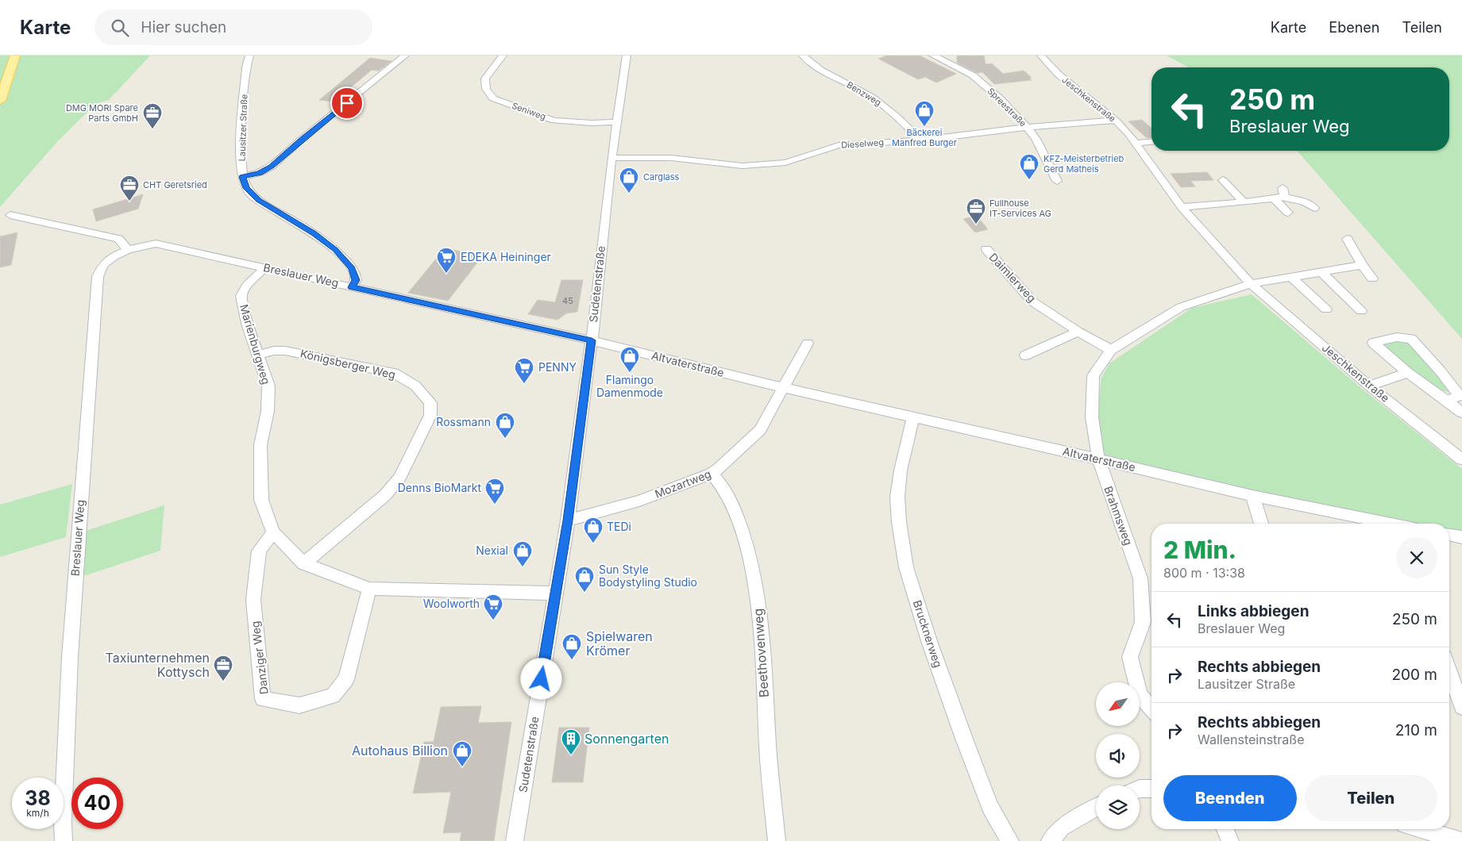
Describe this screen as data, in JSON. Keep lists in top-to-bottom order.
{
  "streets": {
    "street": [
      "Benzweg",
      "Jeschkenstraße",
      "Spreestraße",
      "Seniweg",
      "Lausitzer Straße",
      "Dieselweg",
      "Breslauer Weg",
      "Daimlerweg",
      "Sudetenstraße",
      "Marienburgweg",
      "Königsberger Weg",
      "Altvaterstraße",
      "Mozartweg",
      "Brahmsweg",
      "Brucknerweg",
      "Beethovenweg",
      "Danziger Weg"
    ]
  },
  "crossings": [
    ["Benzweg", "Dieselweg"],
    ["Jeschkenstraße", "Dieselweg"],
    ["Jeschkenstraße", "Brahmsweg"],
    ["Spreestraße", "Dieselweg"],
    ["Seniweg", "Sudetenstraße"],
    ["Lausitzer Straße", "Breslauer Weg"],
    ["Dieselweg", "Sudetenstraße"],
    ["Breslauer Weg", "Sudetenstraße"],
    ["Breslauer Weg", "Marienburgweg"],
    ["Breslauer Weg", "Altvaterstraße"],
    ["Daimlerweg", "Brahmsweg"],
    ["Sudetenstraße", "Marienburgweg"],
    ["Sudetenstraße", "Altvaterstraße"],
    ["Sudetenstraße", "Mozartweg"],
    ["Marienburgweg", "Königsberger Weg"],
    ["Marienburgweg", "Danziger Weg"],
    ["Altvaterstraße", "Mozartweg"],
    ["Altvaterstraße", "Brahmsweg"],
    ["Altvaterstraße", "Brucknerweg"],
    ["Mozartweg", "Beethovenweg"]
  ],
  "places": {
    "shop": [
      "Bäckerei Manfred Burger",
      "KFZ-Meisterbetrieb Gerd Matheis",
      "Carglass",
      "Flamingo Damenmode",
      "Rossmann",
      "TEDi",
      "Nexial",
      "Sun Style Bodystyling Studio",
      "Spielwaren Krömer",
      "Autohaus Billion"
    ],
    "office": [
      "DMG MORI Spare Parts GmbH",
      "CHT Geretsried",
      "Fullhouse IT-Services AG",
      "Taxiunternehmen Kottysch"
    ],
    "supermarket": [
      "EDEKA Heininger",
      "PENNY",
      "Denns BioMarkt",
      "Woolworth"
    ],
    "building": ["Sonnengarten"]
  },
  "house_numbers": ["45"],
  "north": "bottom left",
  "page": {
    "header": "Karte",
    "search": "Hier suchen",
    "nav": ["Karte", "Ebenen", "Teilen"],
    "turn": ["250 m", "Breslauer Weg"],
    "heading": ["2 Min.", "800 m · 13:38"],
    "list": [
      {
        "name": "Links abbiegen",
        "note": "Breslauer Weg",
        "value": "250 m"
      },
      {
        "name": "Rechts abbiegen",
        "note": "Lausitzer Straße",
        "value": "200 m"
      },
      {
        "name": "Rechts abbiegen",
        "note": "Wallensteinstraße",
        "value": "210 m"
      }
    ],
    "buttons": ["Beenden", "Teilen"],
    "speed": "38 km/h",
    "limit": "40"
  }
}
